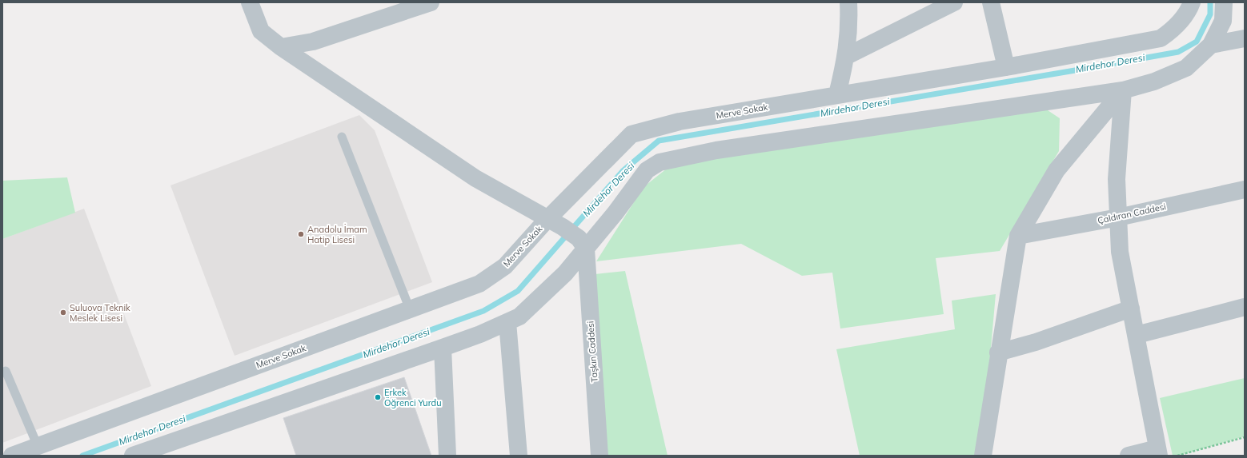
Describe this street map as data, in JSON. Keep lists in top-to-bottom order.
{
  "streets": {
    "street": ["Merve Sokak", "Çaldıran Caddesi", "Taşkın Caddesi"]
  },
  "water": ["Mirdehor Deresi"],
  "places": ["Anadolu İmam Hatip Lisesi", "Suluova Teknik Meslek Lisesi", "Erkek Öğrenci Yurdu"]
}
